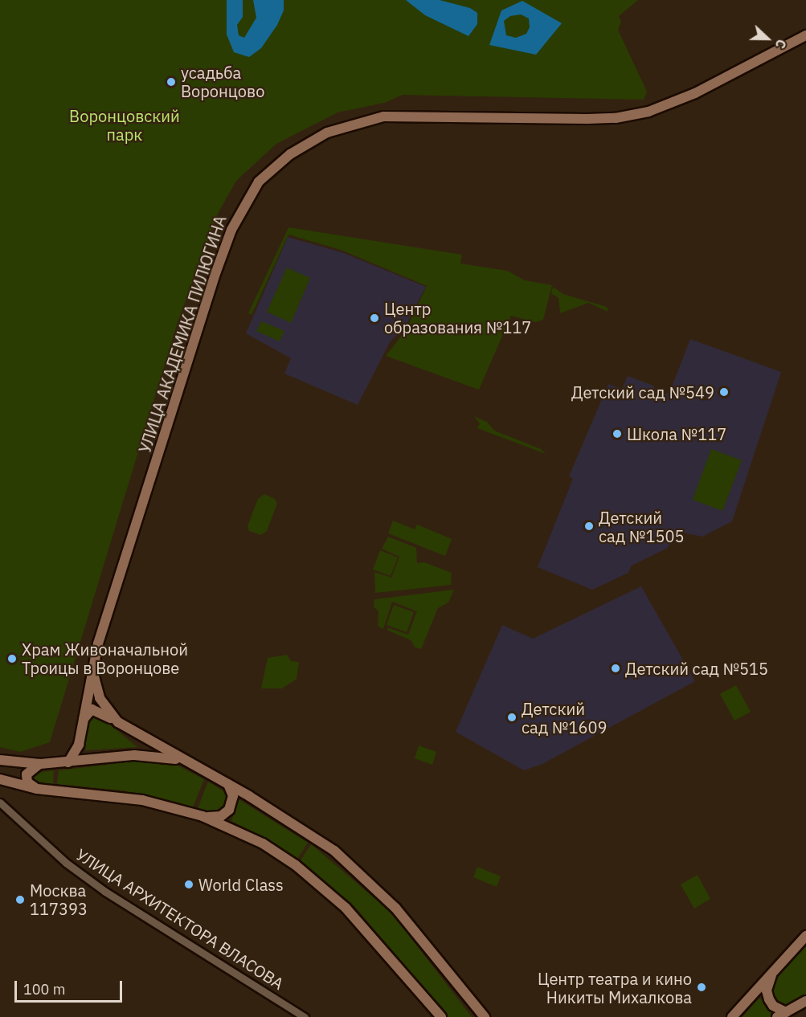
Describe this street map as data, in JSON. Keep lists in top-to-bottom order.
{
  "streets": {
    "street": ["УЛИЦА АКАДЕМИКА ПИЛЮГИНА", "УЛИЦА АРХИТЕКТОРА ВЛАСОВА"]
  },
  "parks": ["Воронцовский парк"],
  "places": [
    "усадьба Воронцово",
    "Центр образования №117",
    "Детский сад №549",
    "Школа №117",
    "Детский сад №1505",
    "Храм Живоначальной Троицы в Воронцове",
    "Детский сад №515",
    "Детский сад №1609",
    "World Class",
    "Москва 117393",
    "Центр театра и кино Никиты Михалкова"
  ],
  "scale_bar": "100 m",
  "north": "right"
}
